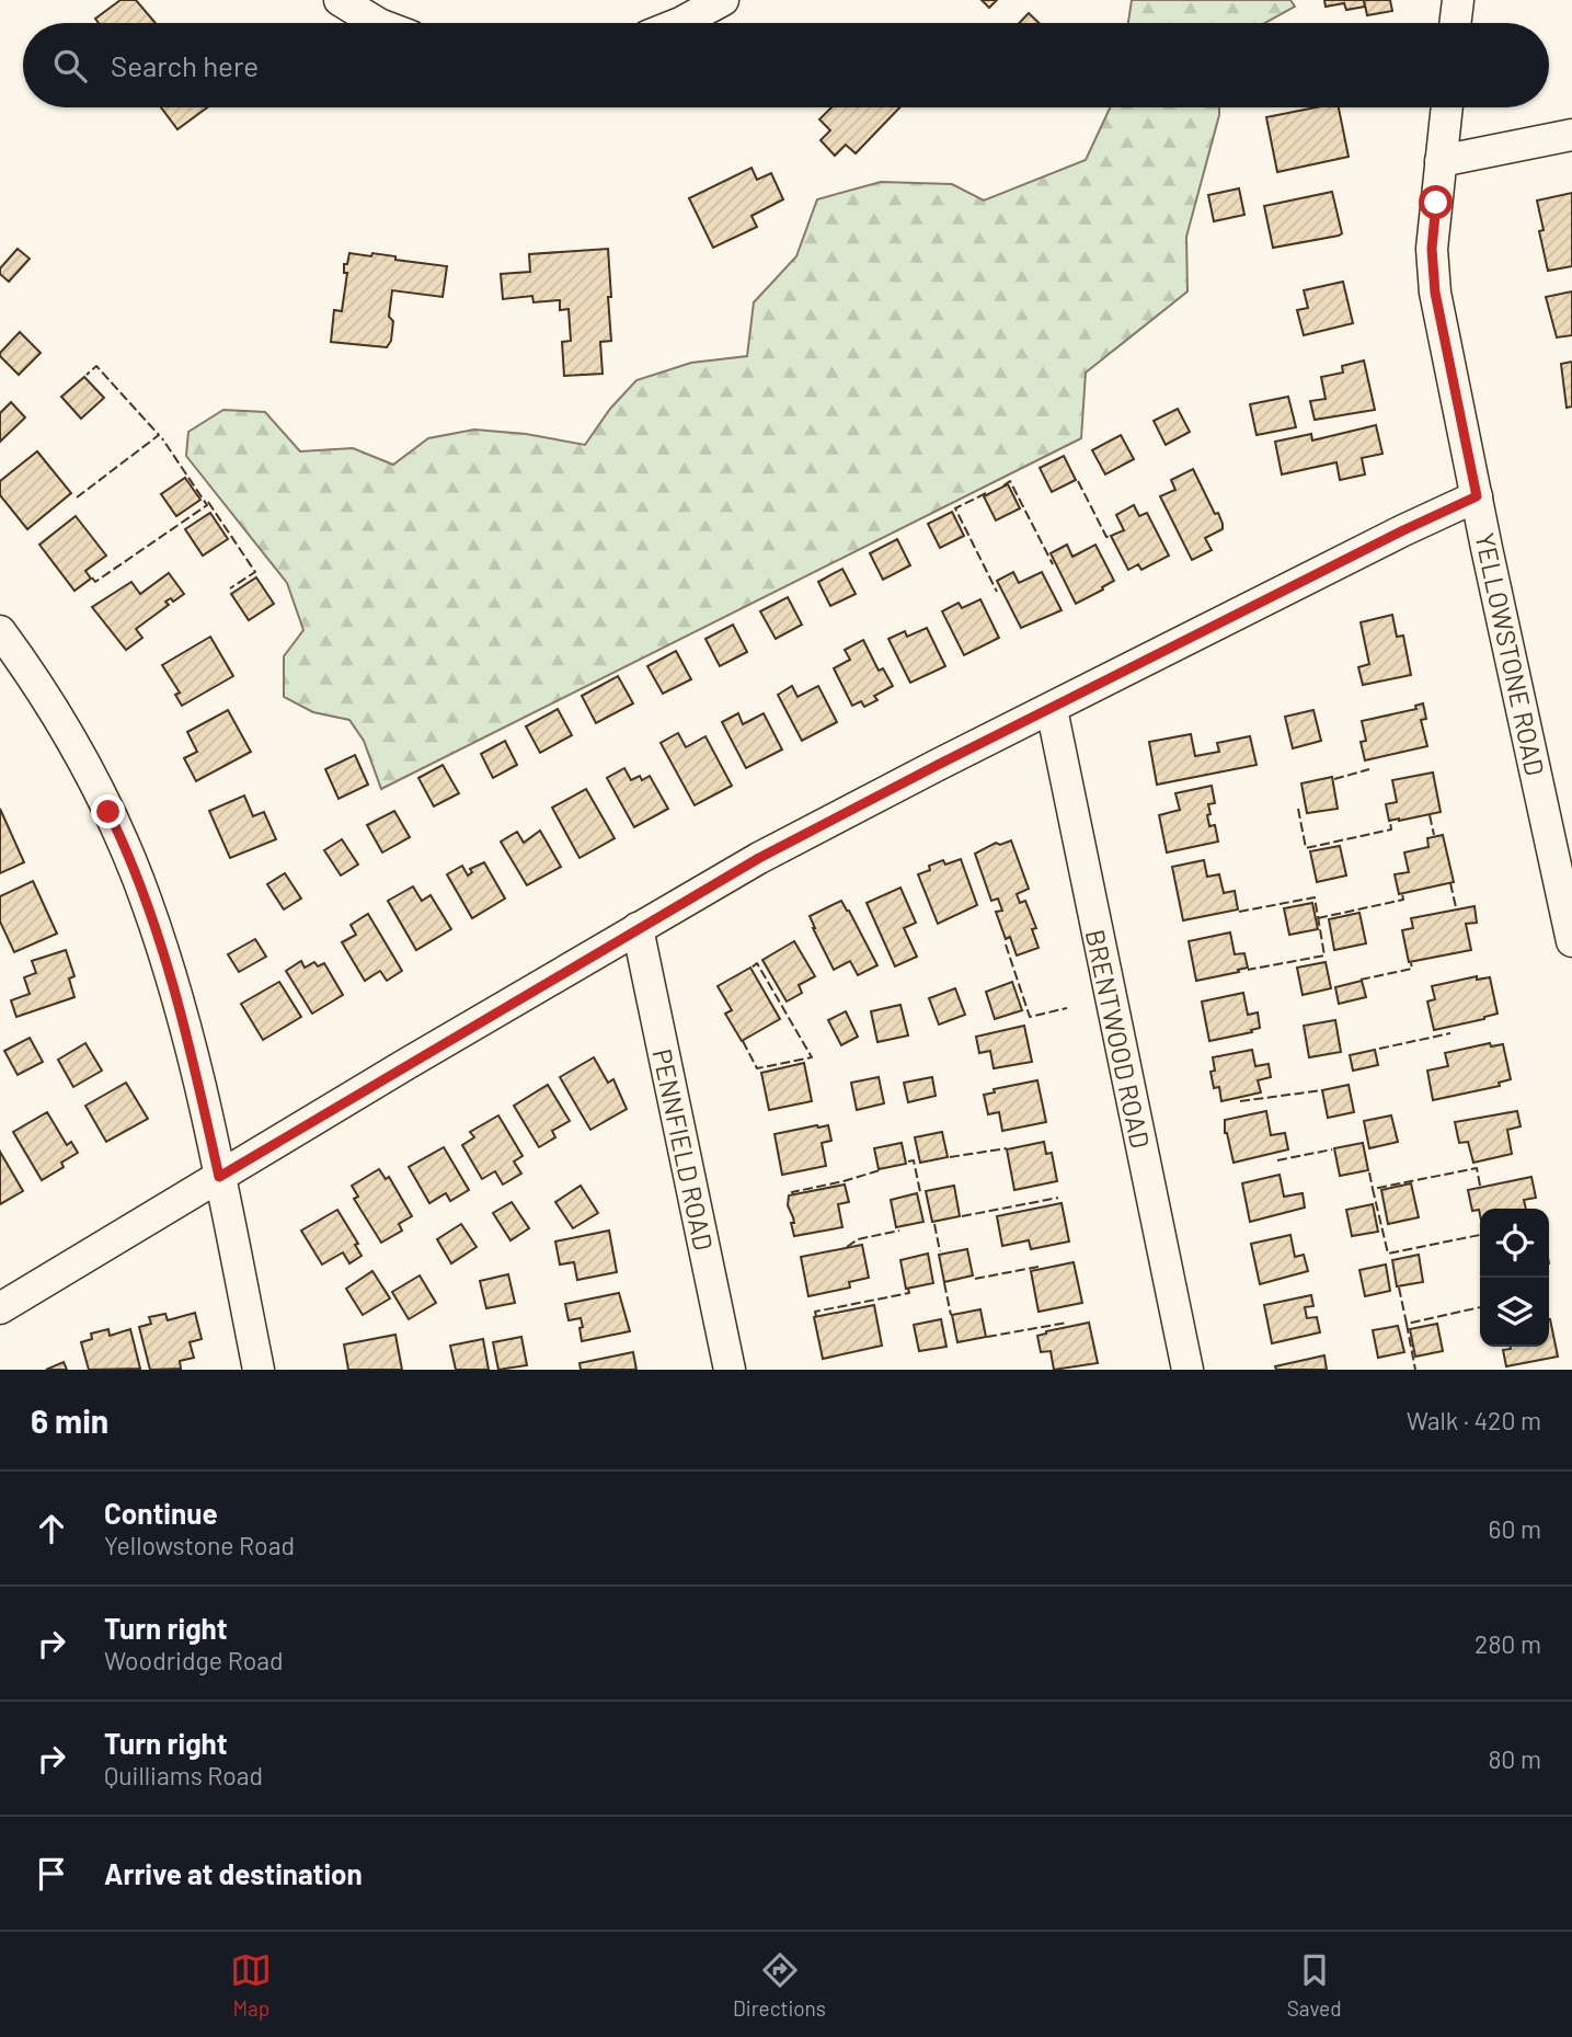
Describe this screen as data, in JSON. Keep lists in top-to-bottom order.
{
  "streets": {
    "street": ["YELLOWSTONE ROAD", "BRENTWOOD ROAD", "PENNFIELD ROAD"]
  },
  "page": {
    "search": "Search here",
    "heading": ["6 min", "Walk · 420 m"],
    "list": [
      ["Continue", "Yellowstone Road", "60 m"],
      ["Turn right", "Woodridge Road", "280 m"],
      ["Turn right", "Quilliams Road", "80 m"],
      "Arrive at destination"
    ],
    "nav": ["Map", "Directions", "Saved"]
  }
}
